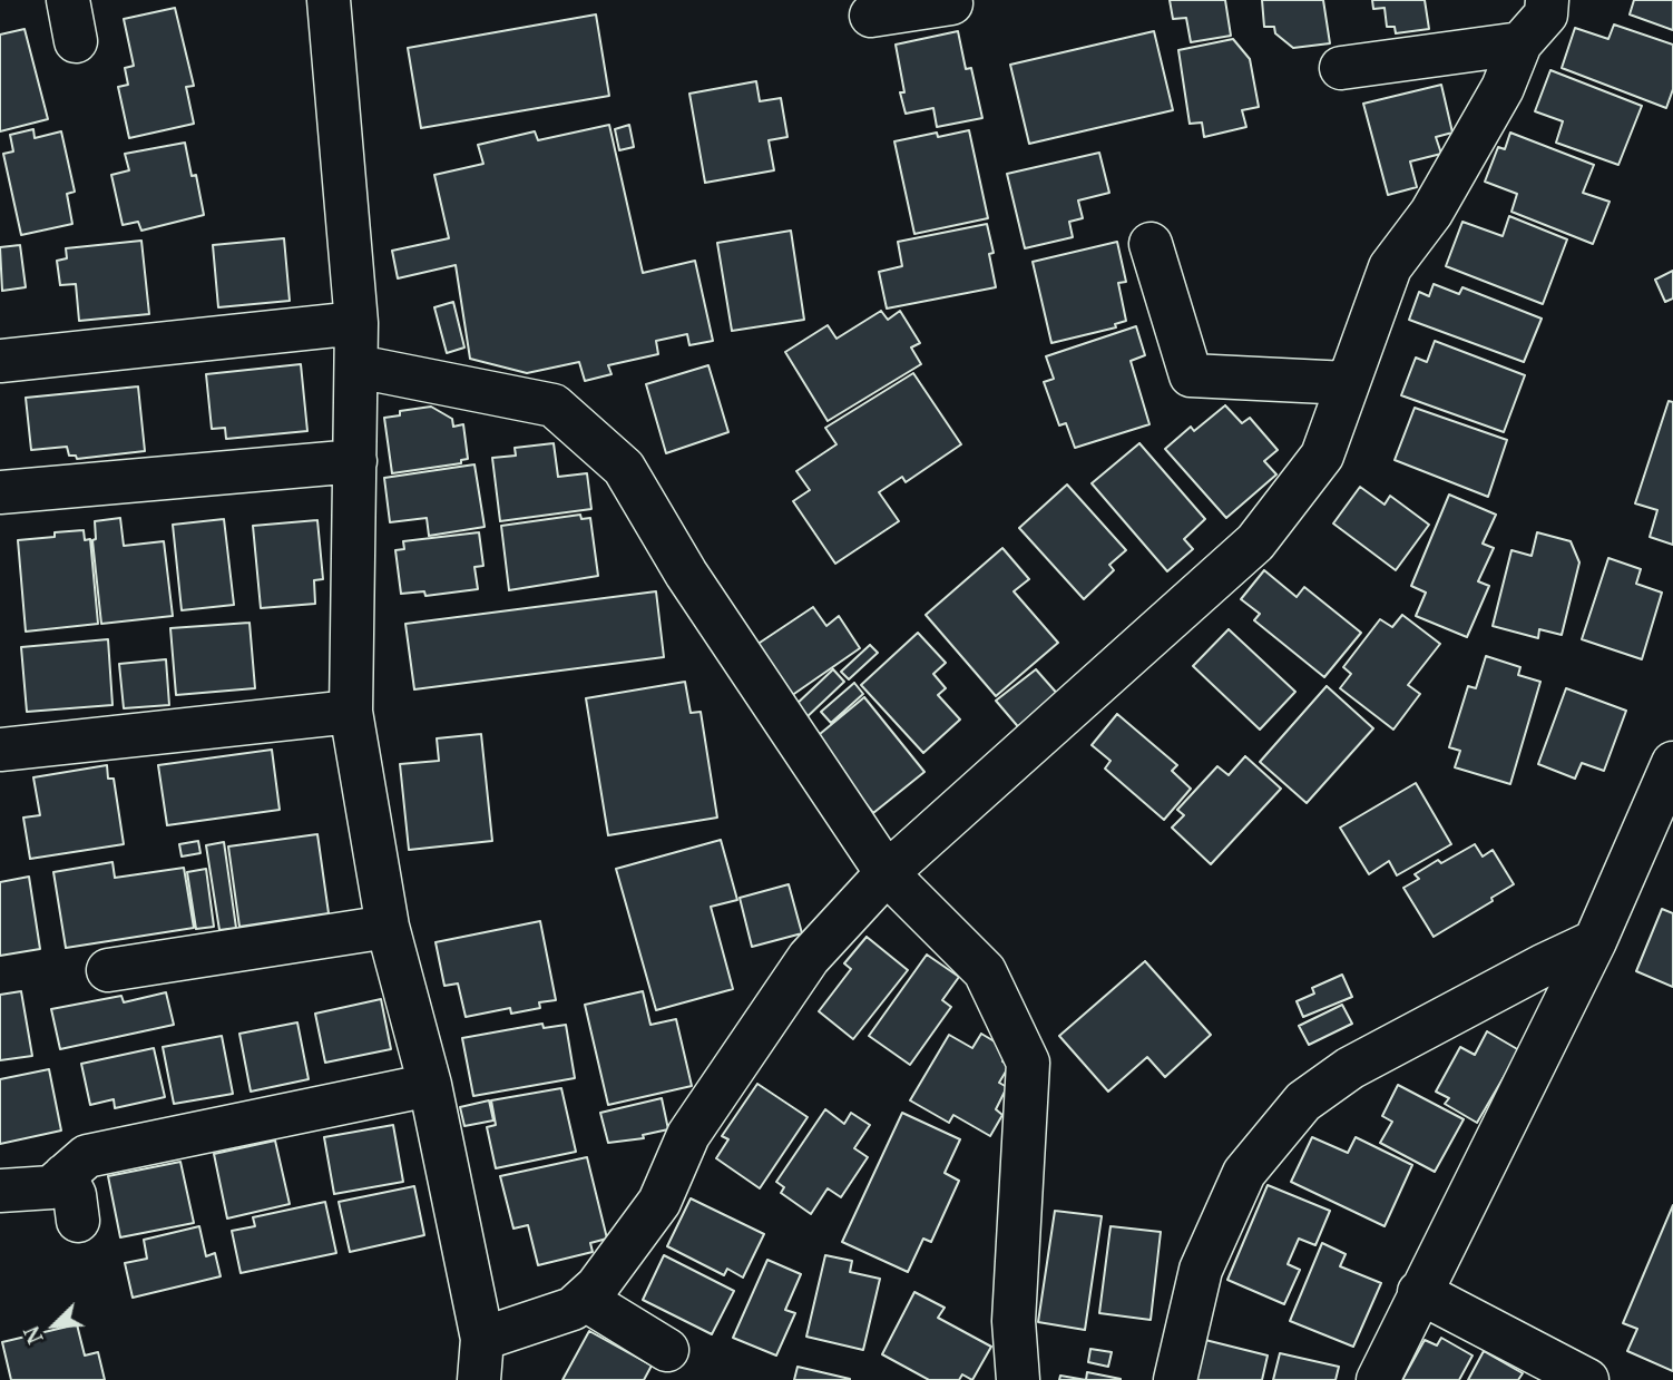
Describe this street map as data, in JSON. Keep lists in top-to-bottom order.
{
  "north": "bottom left"
}
